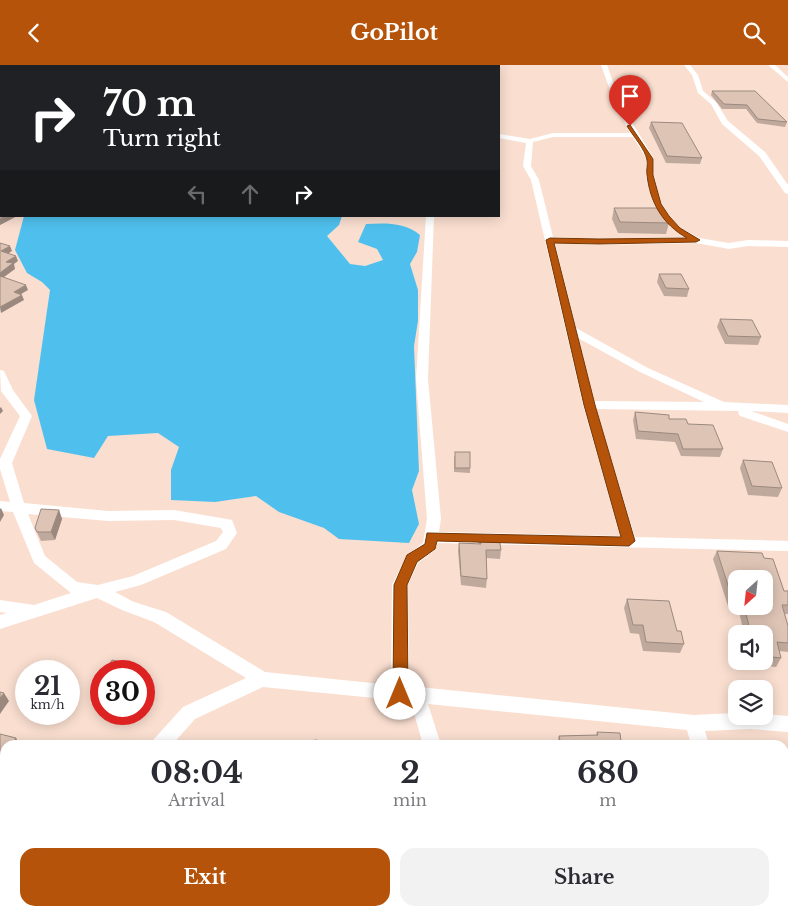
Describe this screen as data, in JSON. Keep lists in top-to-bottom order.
{
  "north": "bottom left",
  "page": {
    "header": "GoPilot",
    "turn": ["70 m", "Turn right"],
    "speed": "21 km/h",
    "limit": "30",
    "eta": [
      "08:04",
      "Arrival",
      "2",
      "min",
      "680",
      "m"
    ],
    "buttons": ["Exit", "Share"]
  }
}
